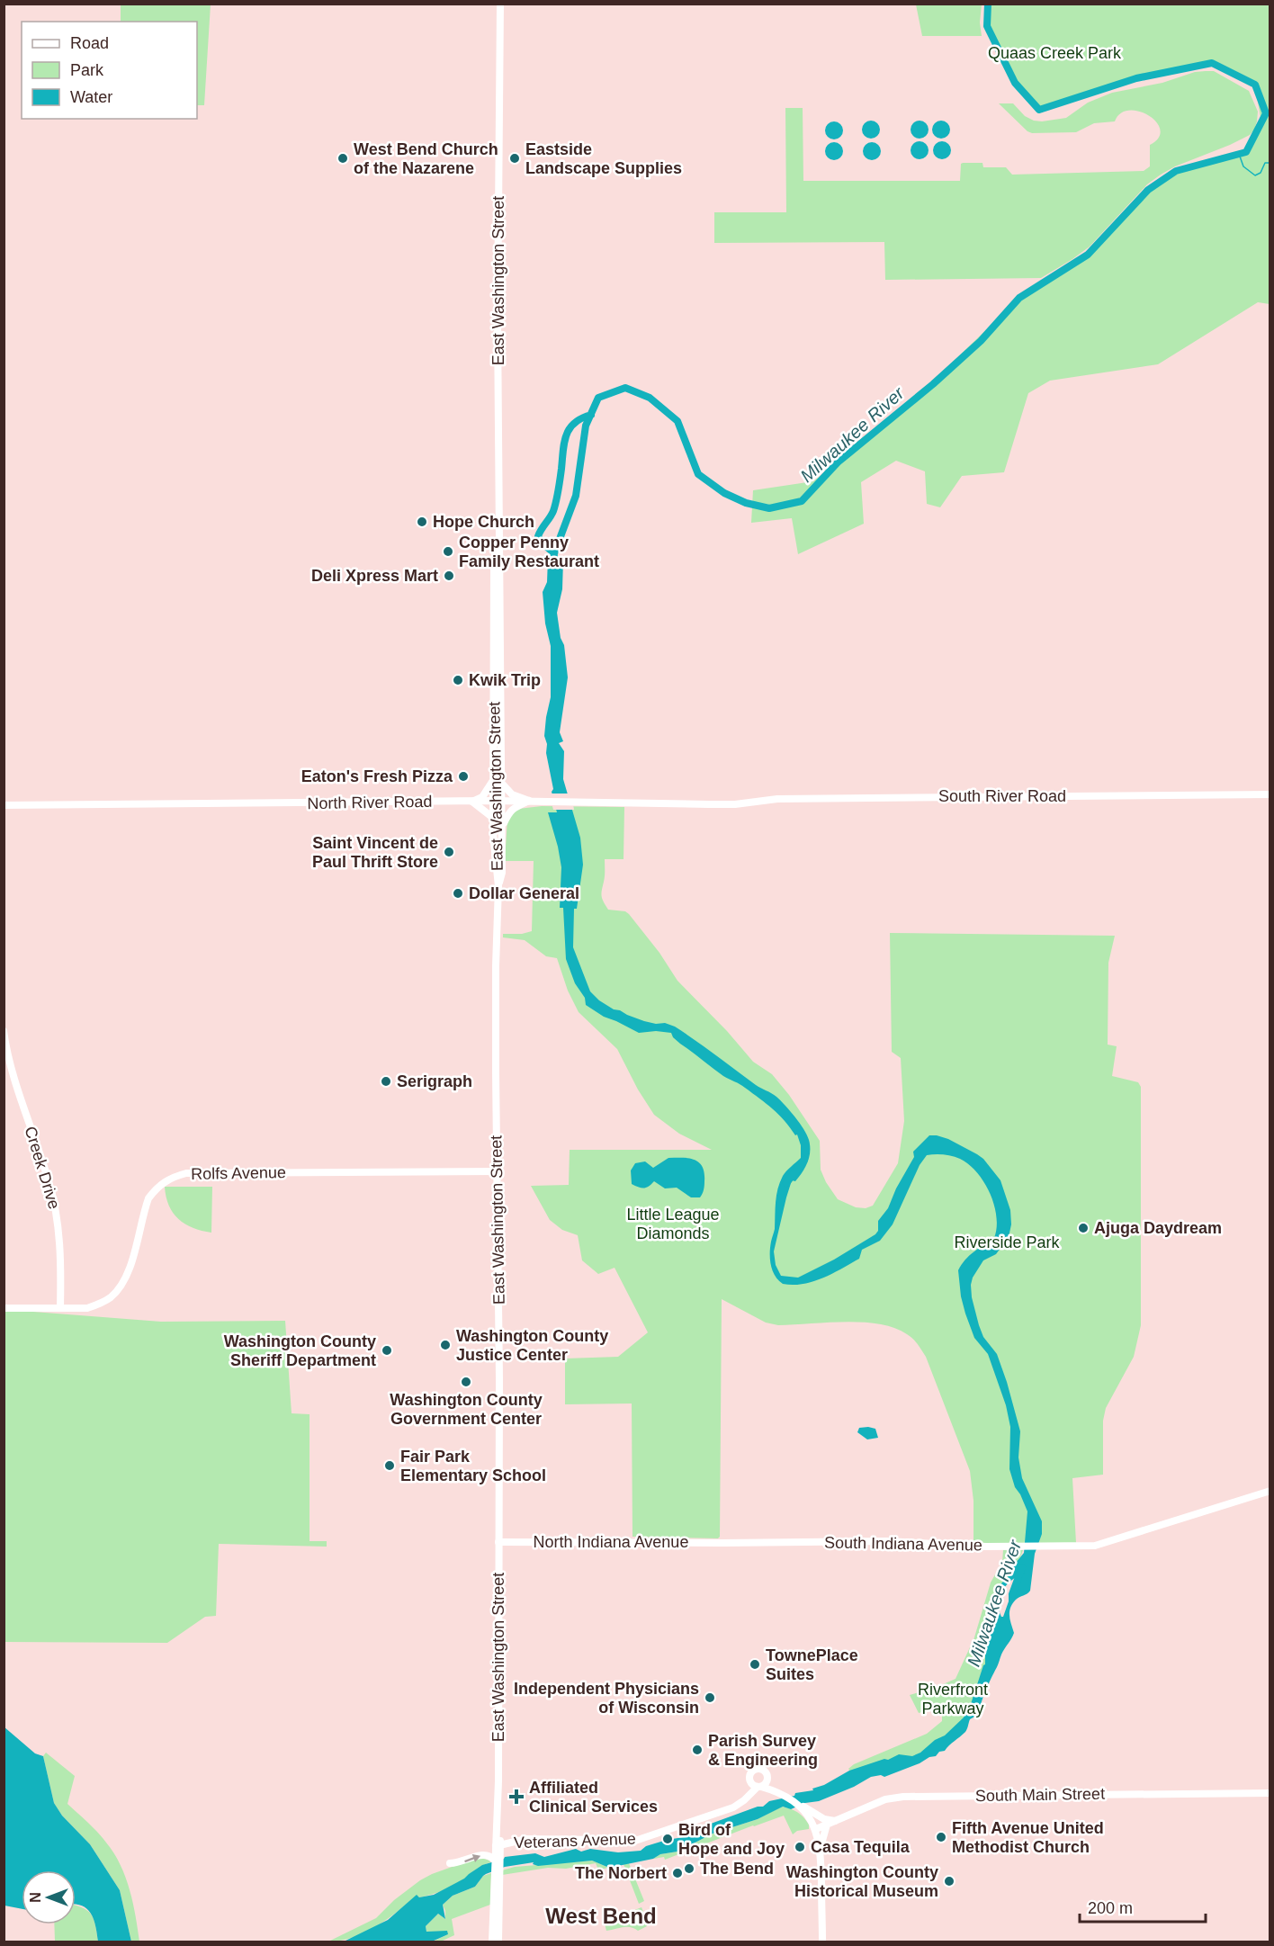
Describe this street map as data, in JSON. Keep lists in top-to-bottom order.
{
  "streets": {
    "main road": ["East Washington Street"],
    "street": [
      "South River Road",
      "North River Road",
      "Creek Drive",
      "Rolfs Avenue",
      "North Indiana Avenue",
      "South Indiana Avenue",
      "South Main Street",
      "Veterans Avenue"
    ]
  },
  "crossings": [
    ["East Washington Street", "North River Road"],
    ["East Washington Street", "Rolfs Avenue"],
    ["East Washington Street", "North Indiana Avenue"],
    ["East Washington Street", "Veterans Avenue"],
    ["South River Road", "North River Road"],
    ["Creek Drive", "Rolfs Avenue"],
    ["North Indiana Avenue", "South Indiana Avenue"]
  ],
  "districts": ["West Bend"],
  "water": ["Milwaukee River"],
  "parks": [
    "Quaas Creek Park",
    "Little League Diamonds",
    "Riverside Park",
    "Riverfront Parkway"
  ],
  "places": {
    "other": [
      "West Bend Church of the Nazarene",
      "Eastside Landscape Supplies",
      "Hope Church",
      "Copper Penny Family Restaurant",
      "Deli Xpress Mart",
      "Kwik Trip",
      "Eaton's Fresh Pizza",
      "Saint Vincent de Paul Thrift Store",
      "Dollar General",
      "Serigraph",
      "Ajuga Daydream",
      "Washington County Justice Center",
      "Washington County Sheriff Department",
      "Washington County Government Center",
      "Fair Park Elementary School",
      "TownePlace Suites",
      "Independent Physicians of Wisconsin",
      "Parish Survey & Engineering",
      "Fifth Avenue United Methodist Church",
      "Bird of Hope and Joy",
      "Casa Tequila",
      "The Bend",
      "The Norbert",
      "Washington County Historical Museum"
    ],
    "health": ["Affiliated Clinical Services"]
  },
  "legend": ["Road", "Park", "Water"],
  "scale_bar": "200 m",
  "north": "left"
}
